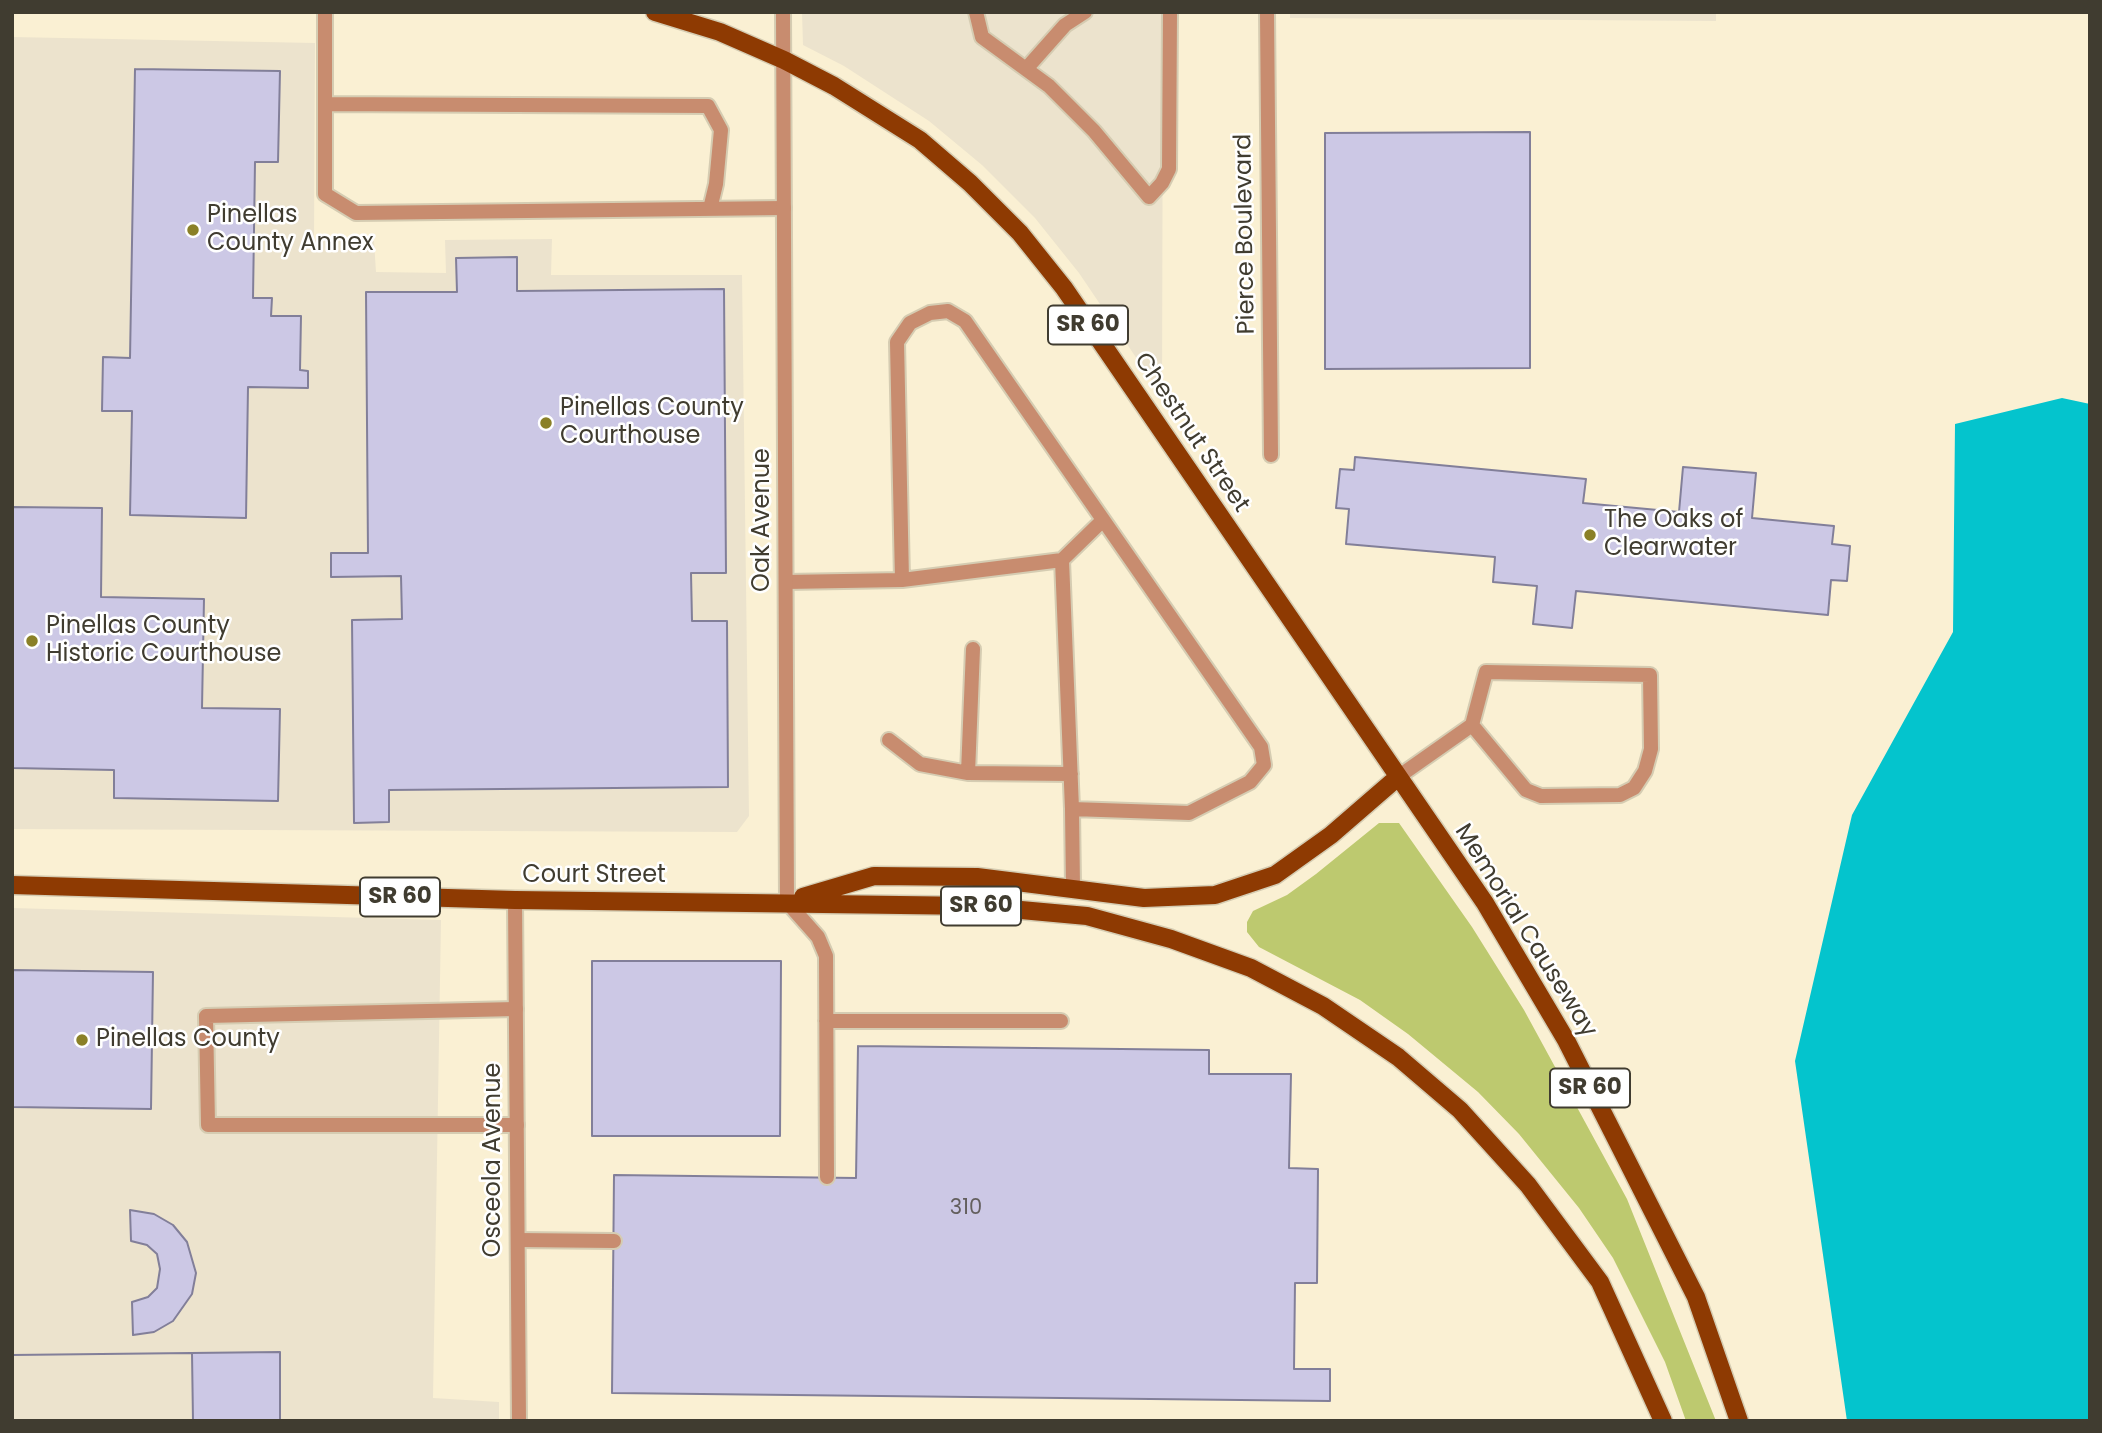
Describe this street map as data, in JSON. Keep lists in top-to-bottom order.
{
  "streets": {
    "main road": [
      "SR 60",
      "Chestnut Street",
      "Court Street",
      "Memorial Causeway"
    ],
    "street": ["Pierce Boulevard", "Oak Avenue", "Osceola Avenue"]
  },
  "crossings": [
    ["Chestnut Street", "Oak Avenue"],
    ["Chestnut Street", "Memorial Causeway"],
    ["Oak Avenue", "Court Street"],
    ["Court Street", "Osceola Avenue"]
  ],
  "places": [
    "Pinellas County Annex",
    "Pinellas County Courthouse",
    "The Oaks of Clearwater",
    "Pinellas County Historic Courthouse",
    "Pinellas County"
  ],
  "house_numbers": ["310"]
}
